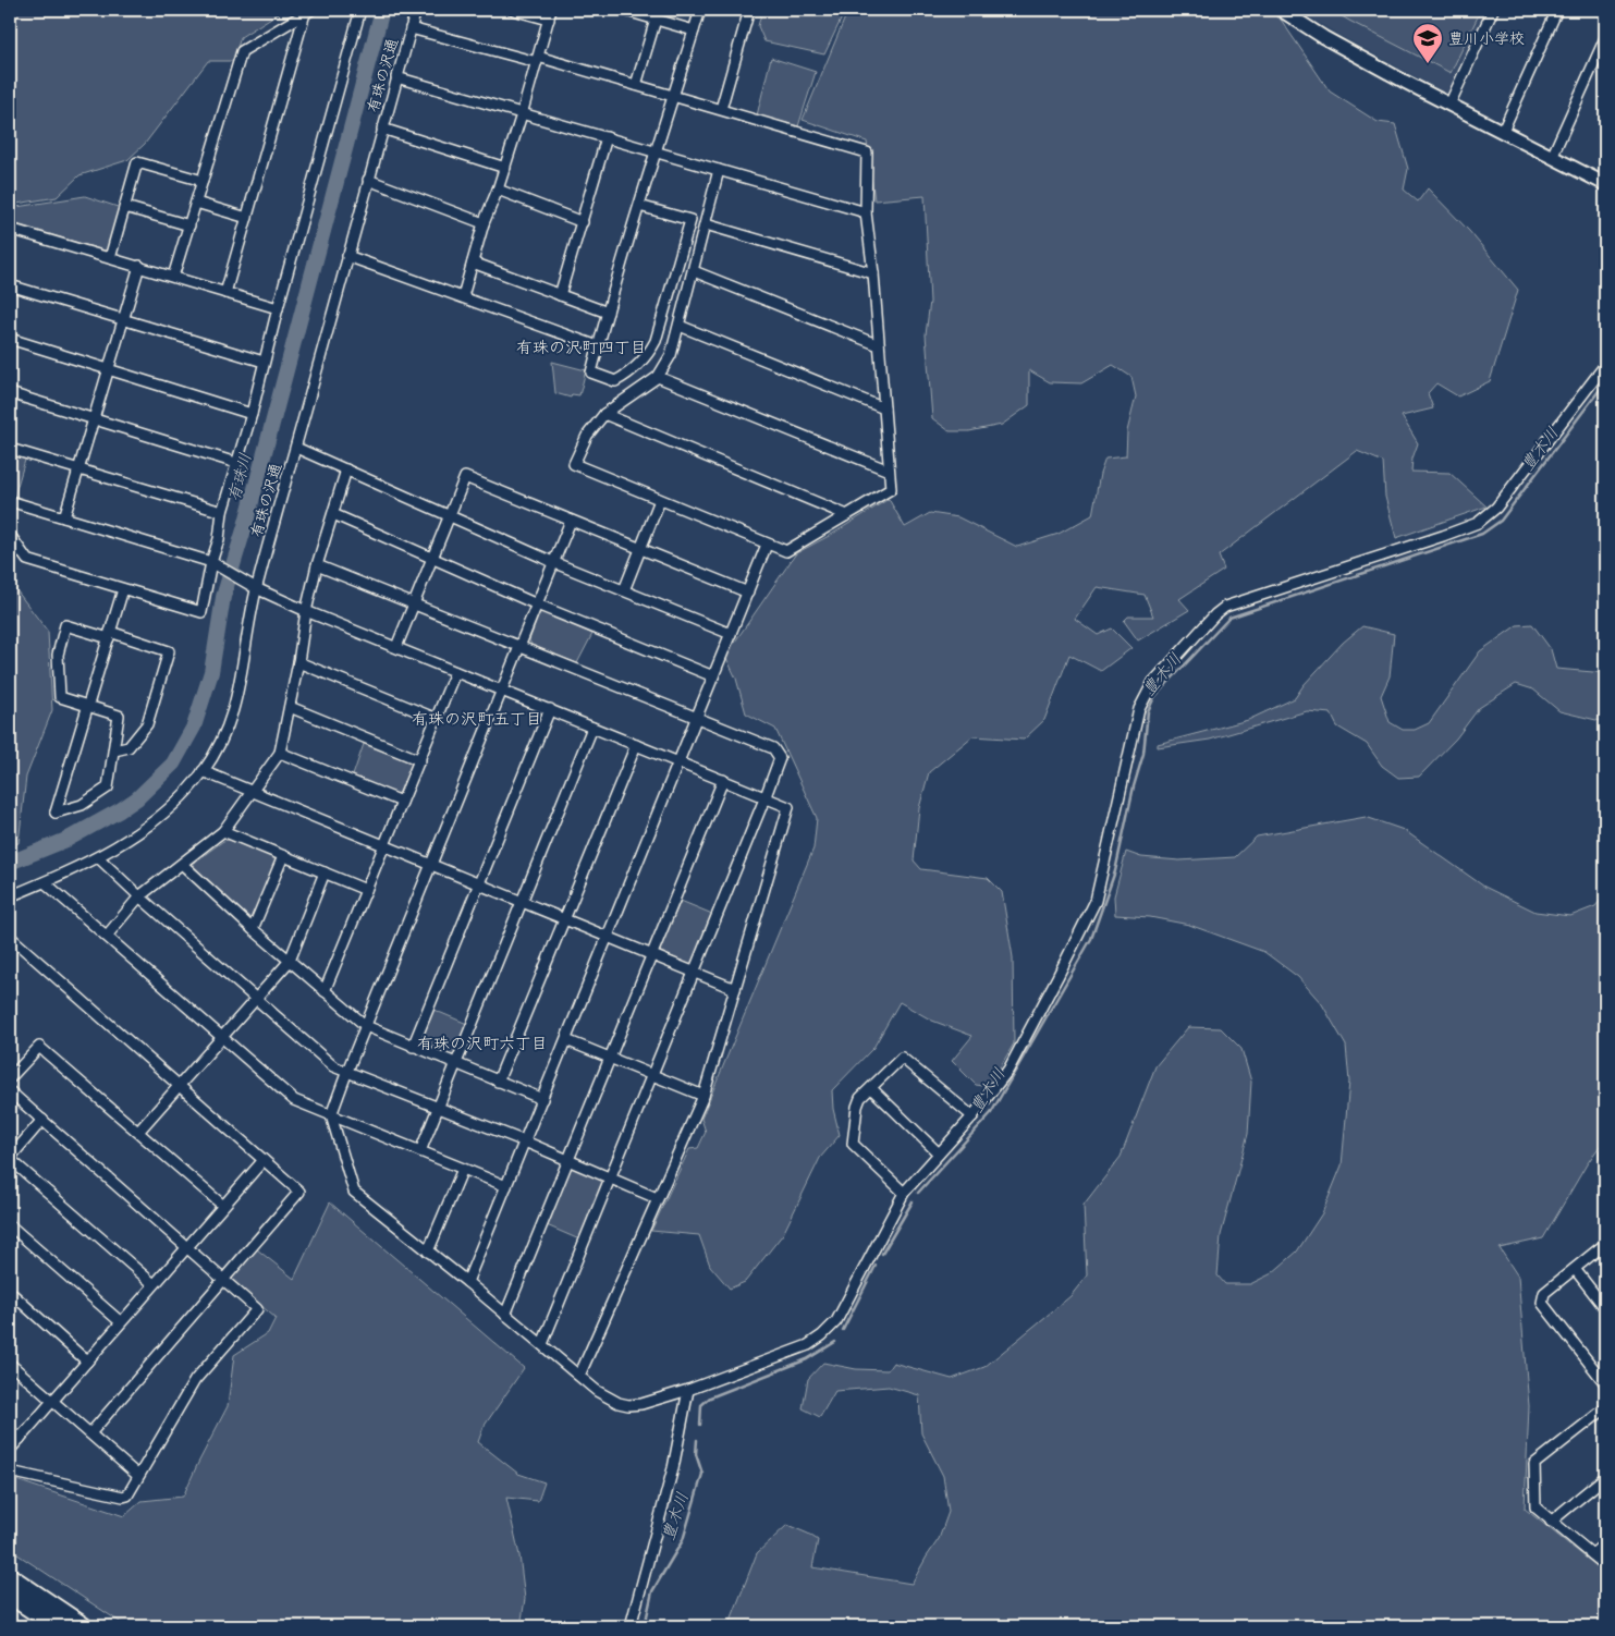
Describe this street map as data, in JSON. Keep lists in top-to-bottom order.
{
  "streets": {
    "street": ["有珠の沢通"]
  },
  "districts": ["有珠の沢町四丁目", "有珠の沢町五丁目", "有珠の沢町六丁目"],
  "water": ["豊木川", "有珠川"],
  "places": {
    "school or university": ["豊川小学校"]
  }
}
